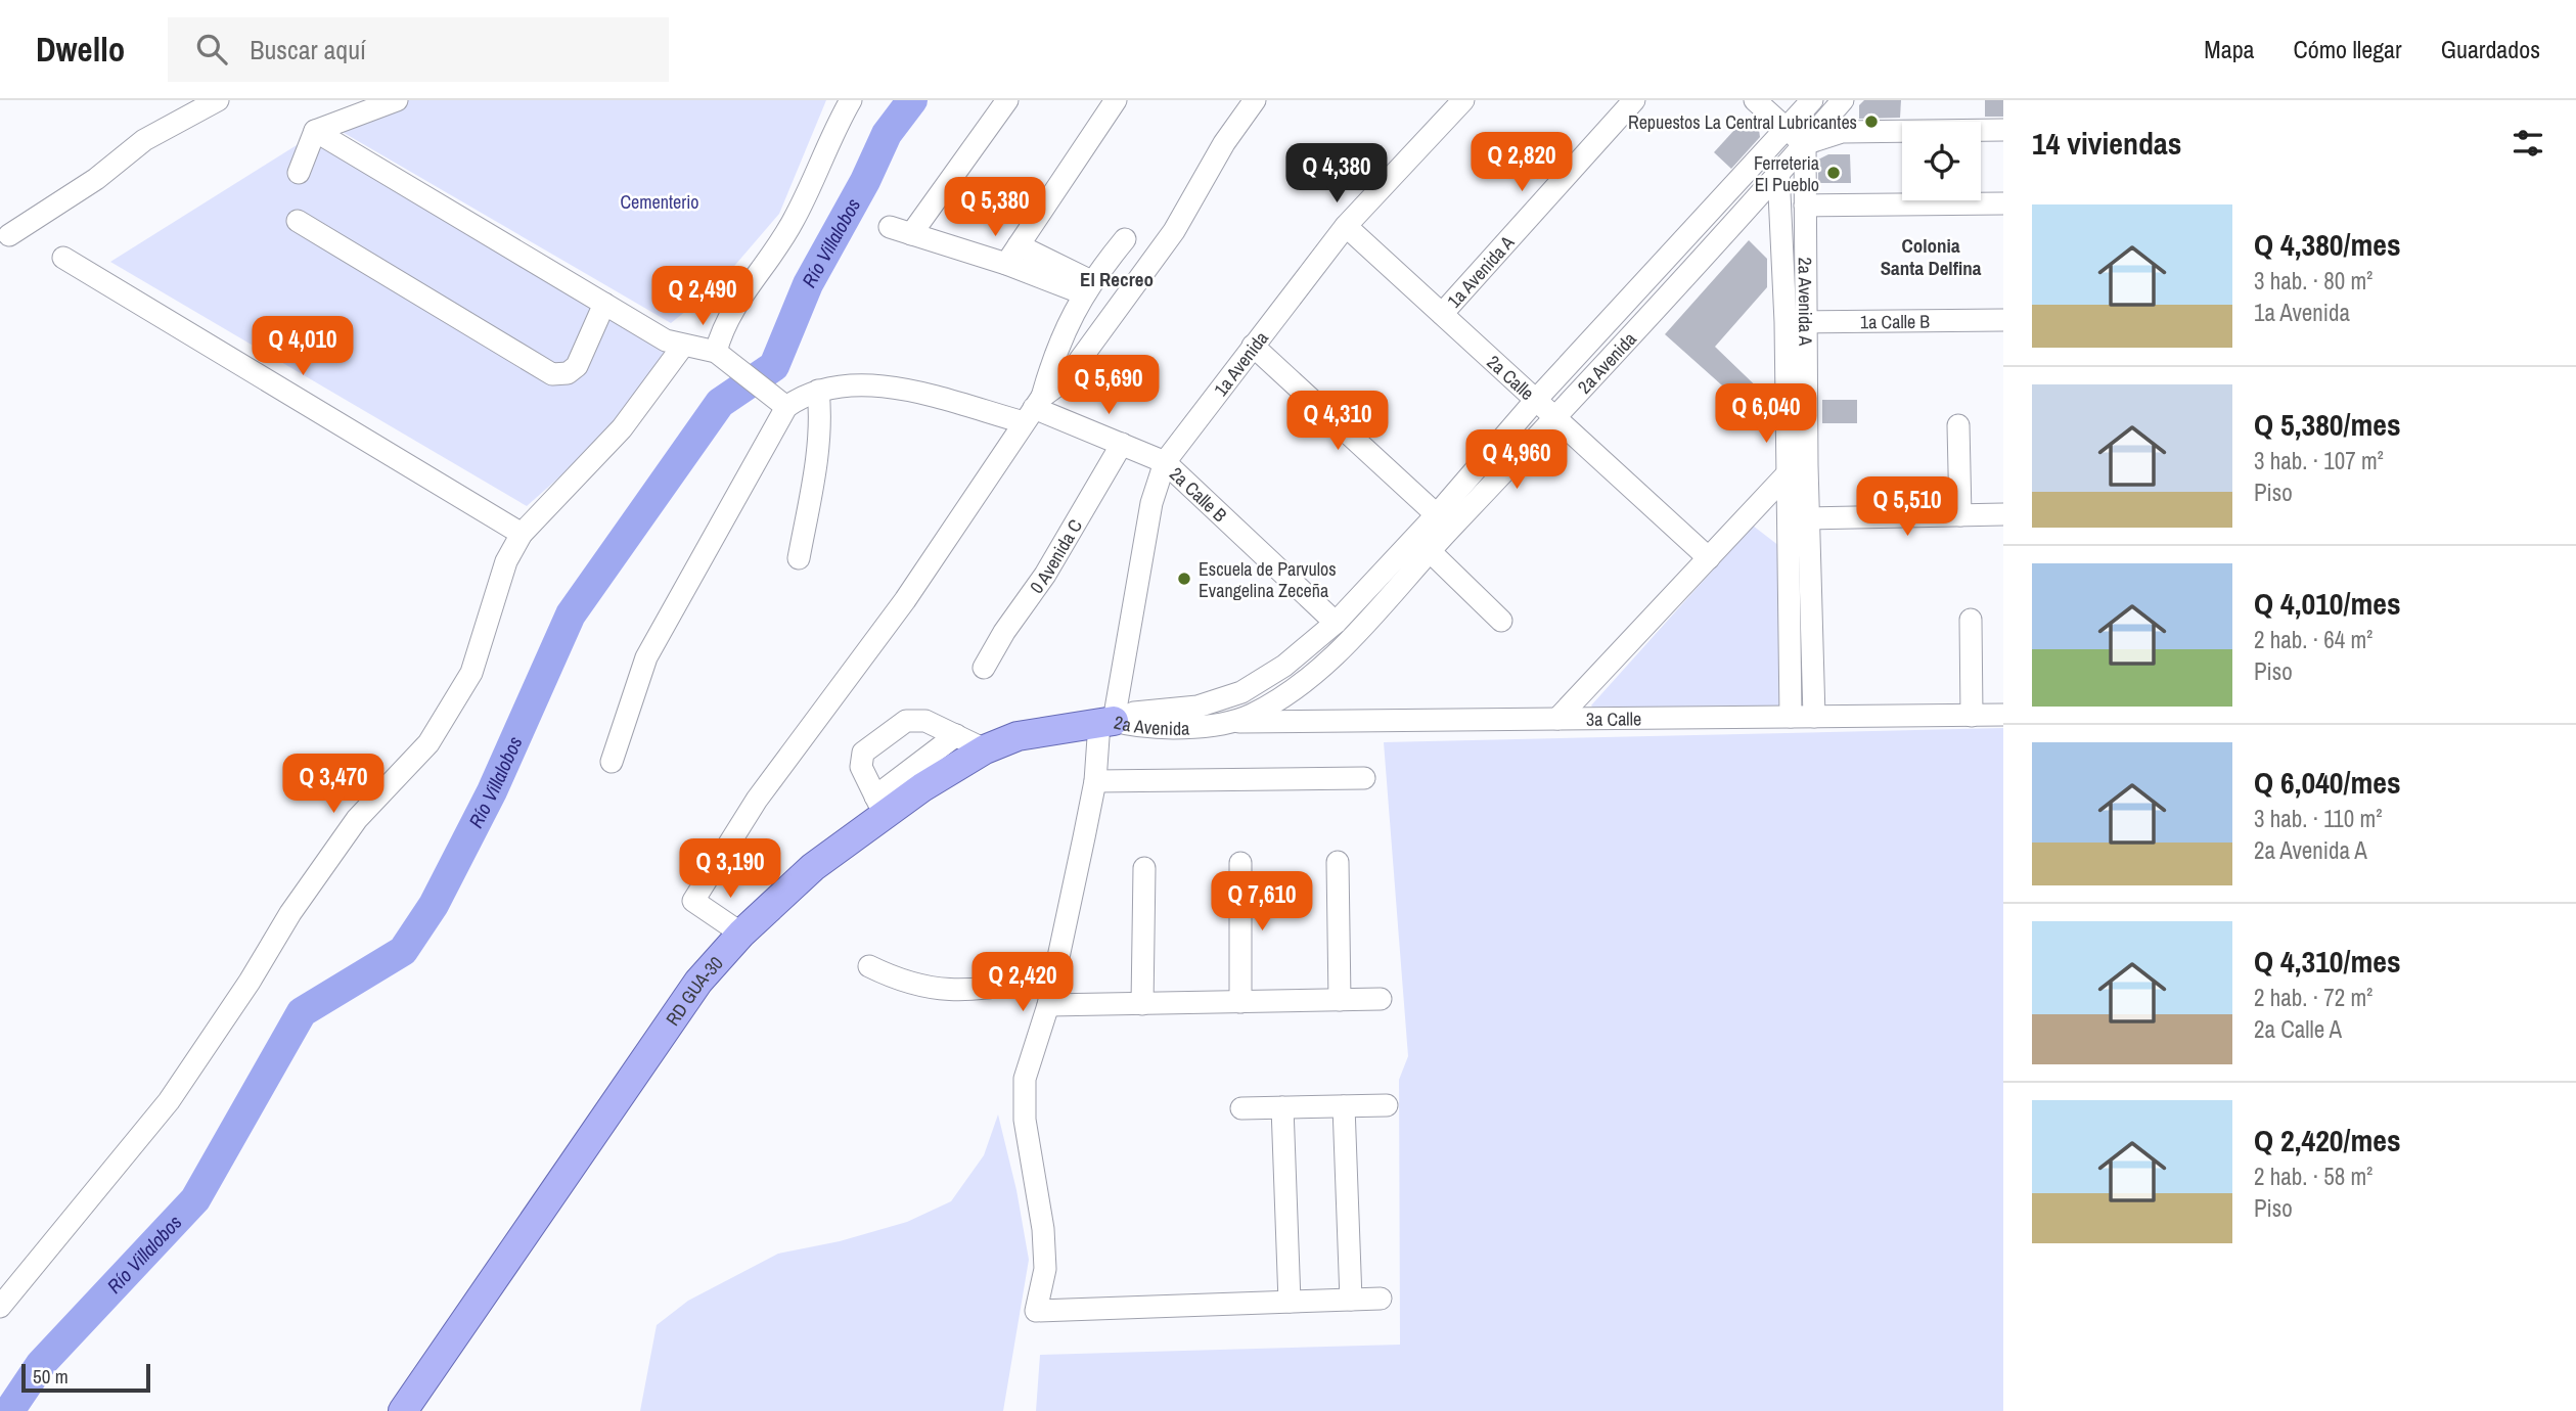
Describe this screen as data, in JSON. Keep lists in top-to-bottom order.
{
  "streets": {
    "main road": ["RD GUA-30"],
    "street": [
      "1a Avenida A",
      "2a Avenida A",
      "1a Calle B",
      "1a Avenida",
      "2a Avenida",
      "2a Calle",
      "2a Calle B",
      "0 Avenida C",
      "3a Calle"
    ]
  },
  "crossings": [
    ["1a Avenida A", "2a Calle"],
    ["2a Avenida A", "1a Calle B"],
    ["2a Avenida A", "2a Avenida"],
    ["2a Avenida A", "3a Calle"],
    ["1a Avenida", "2a Avenida"],
    ["1a Avenida", "2a Calle"],
    ["1a Avenida", "2a Calle B"],
    ["1a Avenida", "RD GUA-30"],
    ["2a Avenida", "2a Calle"],
    ["2a Avenida", "2a Calle B"],
    ["2a Avenida", "3a Calle"],
    ["2a Avenida", "RD GUA-30"],
    ["2a Calle B", "0 Avenida C"]
  ],
  "districts": ["Colonia Santa Delfina", "El Recreo"],
  "water": ["Río Villalobos"],
  "parks": ["Cementerio"],
  "places": ["Repuestos La Central Lubricantes", "Ferreteria El Pueblo", "Escuela de Parvulos Evangelina Zeceña"],
  "scale_bar": "50 m",
  "page": {
    "header": "Dwello",
    "search": "Buscar aquí",
    "nav": ["Mapa", "Cómo llegar", "Guardados"],
    "heading": "14 viviendas",
    "price": [
      "Q 2,820",
      "Q 4,380",
      "Q 5,380",
      "Q 2,490",
      "Q 4,010",
      "Q 5,690",
      "Q 6,040",
      "Q 4,310",
      "Q 4,960",
      "Q 5,510",
      "Q 3,470",
      "Q 3,190",
      "Q 7,610",
      "Q 2,420"
    ],
    "list": [
      {
        "name": "Q 4,380/mes",
        "note": "3 hab. · 80 m² · 1a Avenida"
      },
      {
        "name": "Q 5,380/mes",
        "note": "3 hab. · 107 m² · Piso"
      },
      {
        "name": "Q 4,010/mes",
        "note": "2 hab. · 64 m² · Piso"
      },
      {
        "name": "Q 6,040/mes",
        "note": "3 hab. · 110 m² · 2a Avenida A"
      },
      {
        "name": "Q 4,310/mes",
        "note": "2 hab. · 72 m² · 2a Calle A"
      },
      {
        "name": "Q 2,420/mes",
        "note": "2 hab. · 58 m² · Piso"
      }
    ],
    "scale": "50 m"
  }
}
